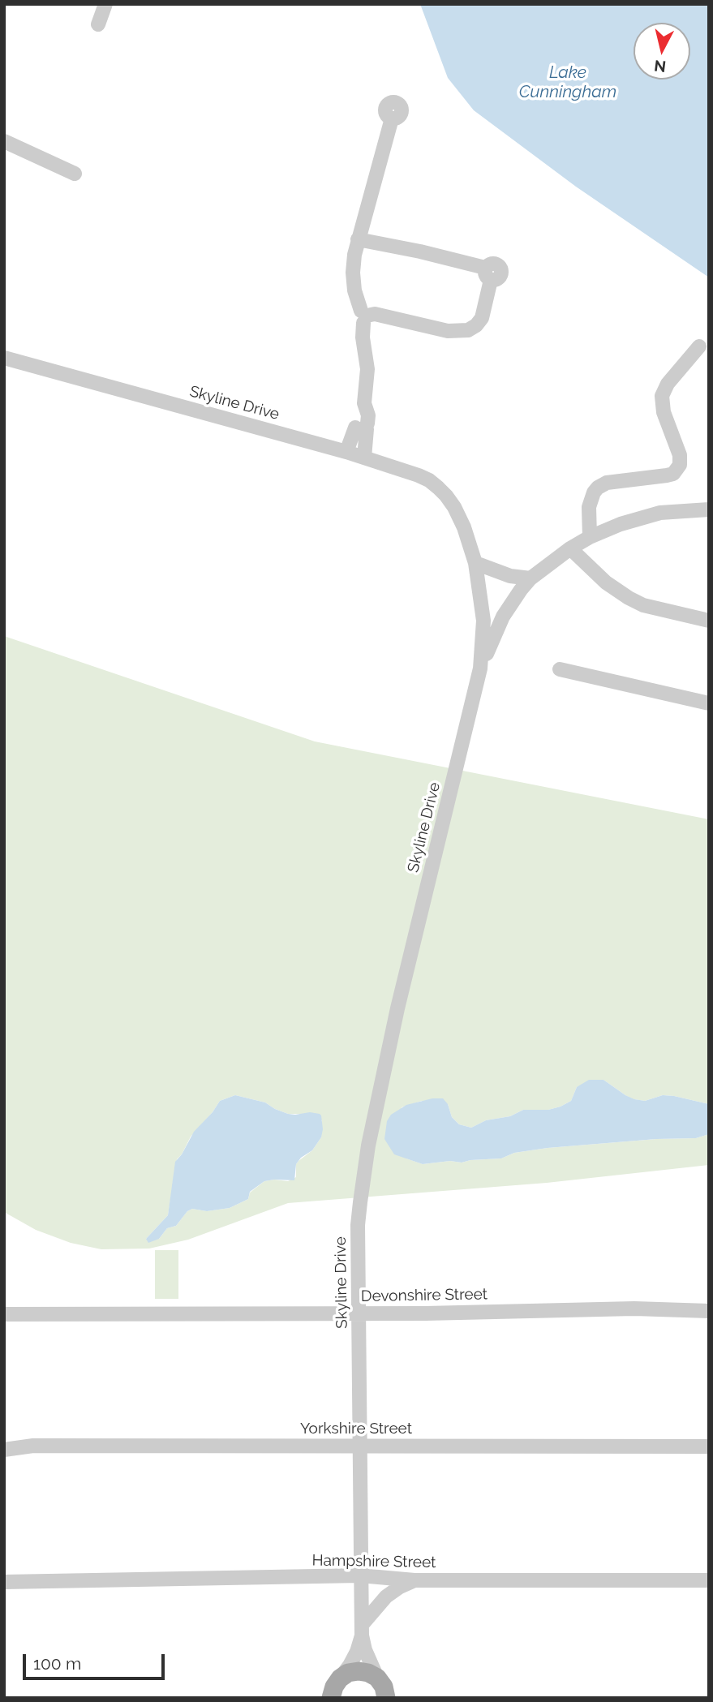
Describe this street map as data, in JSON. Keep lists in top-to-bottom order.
{
  "streets": {
    "street": [
      "Skyline Drive",
      "Devonshire Street",
      "Yorkshire Street",
      "Hampshire Street"
    ]
  },
  "crossings": [
    ["Skyline Drive", "Devonshire Street"],
    ["Skyline Drive", "Yorkshire Street"],
    ["Skyline Drive", "Hampshire Street"]
  ],
  "water": ["Lake Cunningham"],
  "scale_bar": "100 m",
  "north": "bottom"
}
